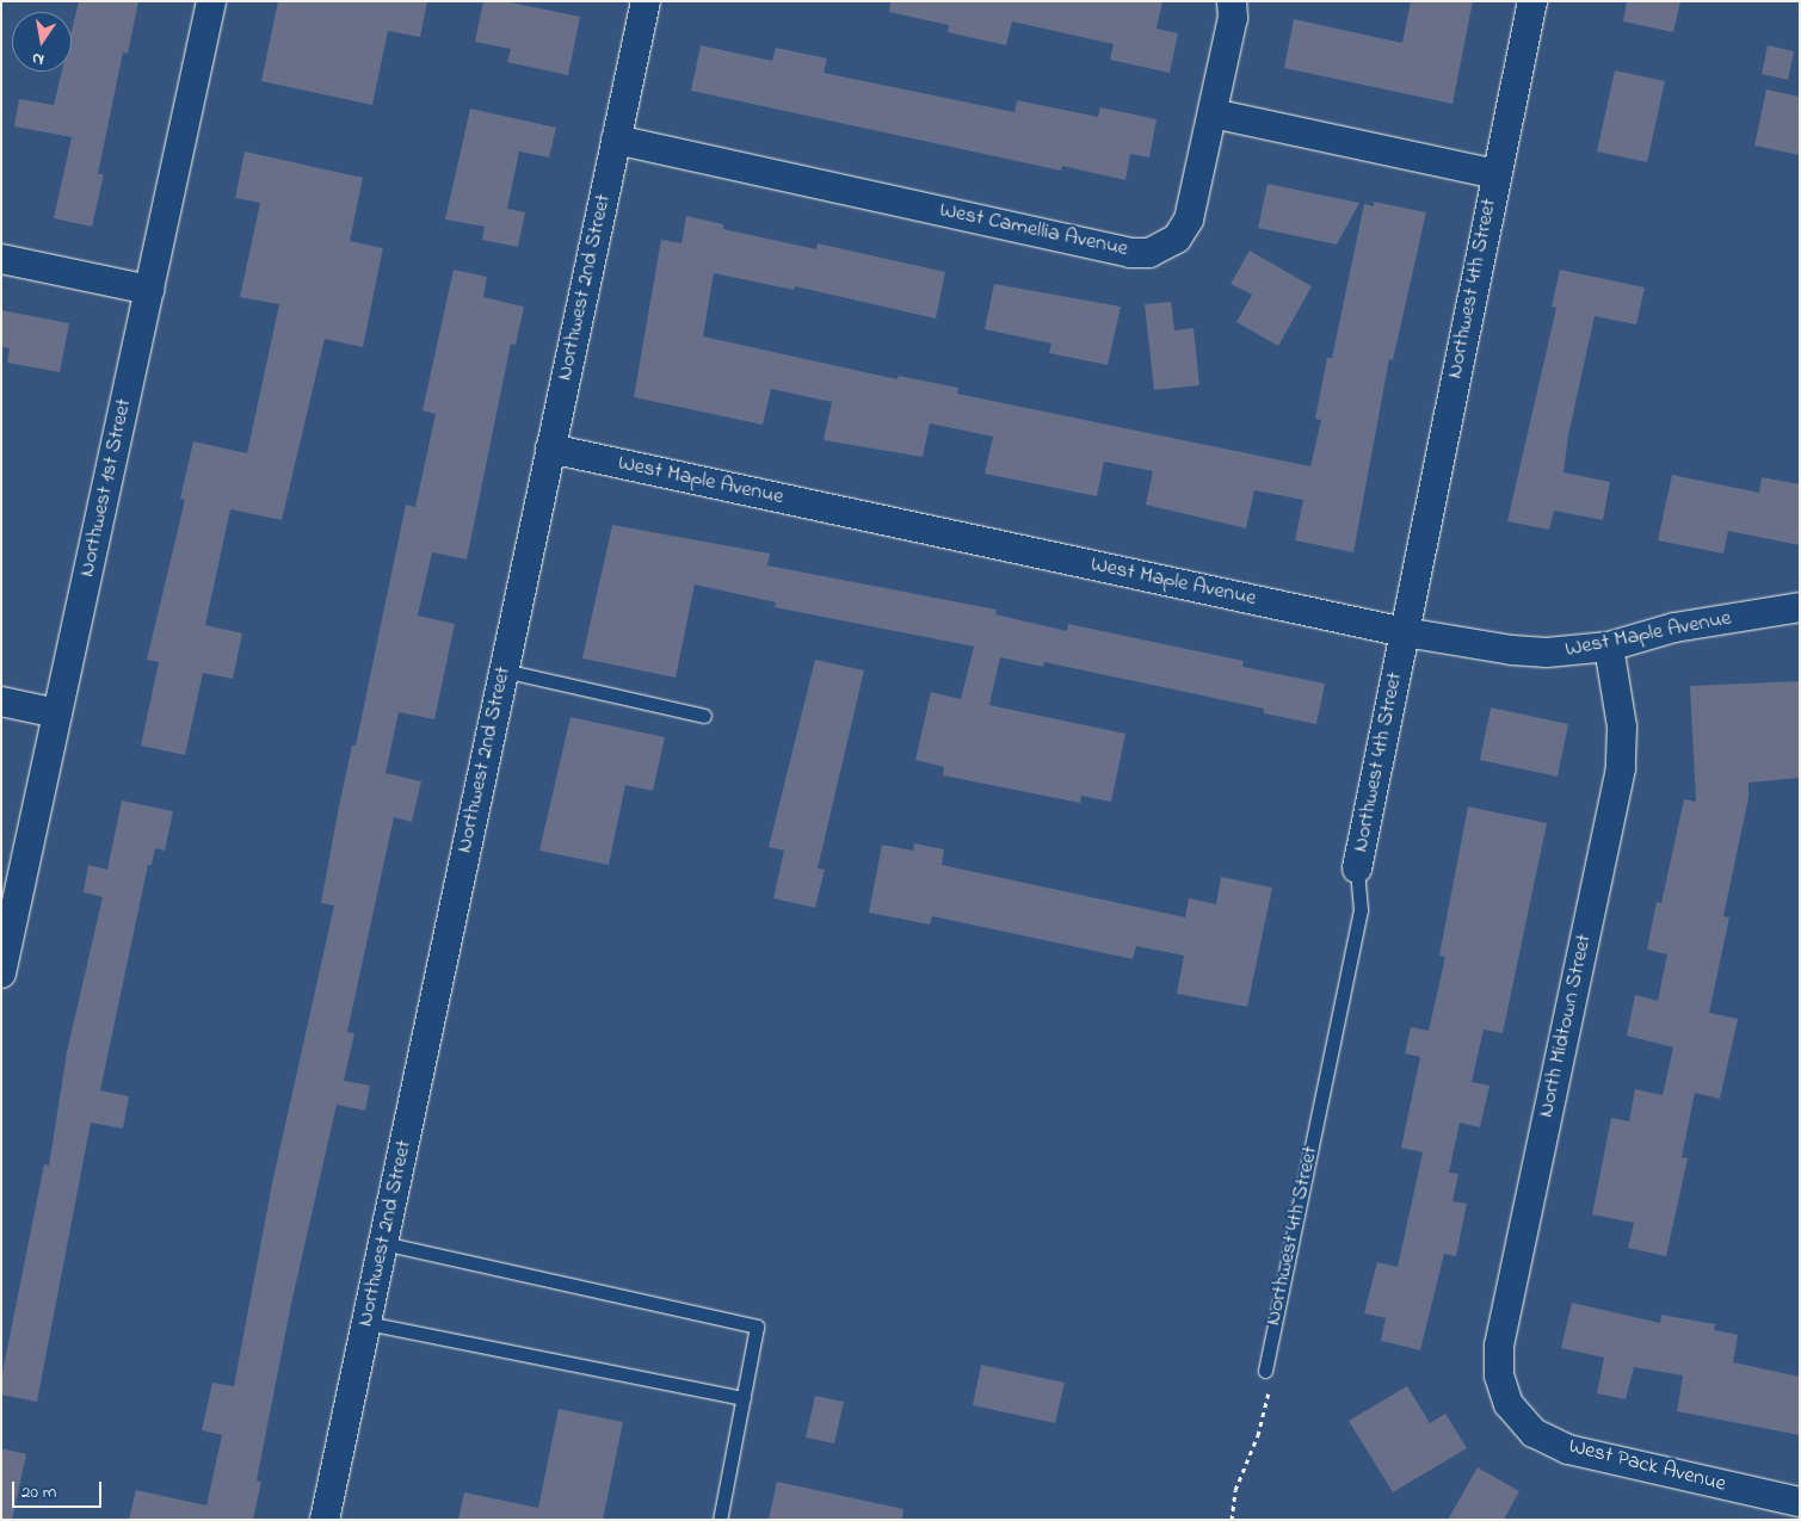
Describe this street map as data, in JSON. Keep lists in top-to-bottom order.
{
  "streets": {
    "street": [
      "West Camellia Avenue",
      "Northwest 2nd Street",
      "Northwest 4th Street",
      "West Maple Avenue",
      "Northwest 1st Street",
      "North Midtown Street",
      "West Pack Avenue"
    ]
  },
  "crossings": [
    ["West Camellia Avenue", "Northwest 2nd Street"],
    ["Northwest 2nd Street", "West Maple Avenue"],
    ["Northwest 4th Street", "West Maple Avenue"],
    ["West Maple Avenue", "North Midtown Street"],
    ["North Midtown Street", "West Pack Avenue"]
  ],
  "scale_bar": "20 m",
  "north": "bottom"
}
